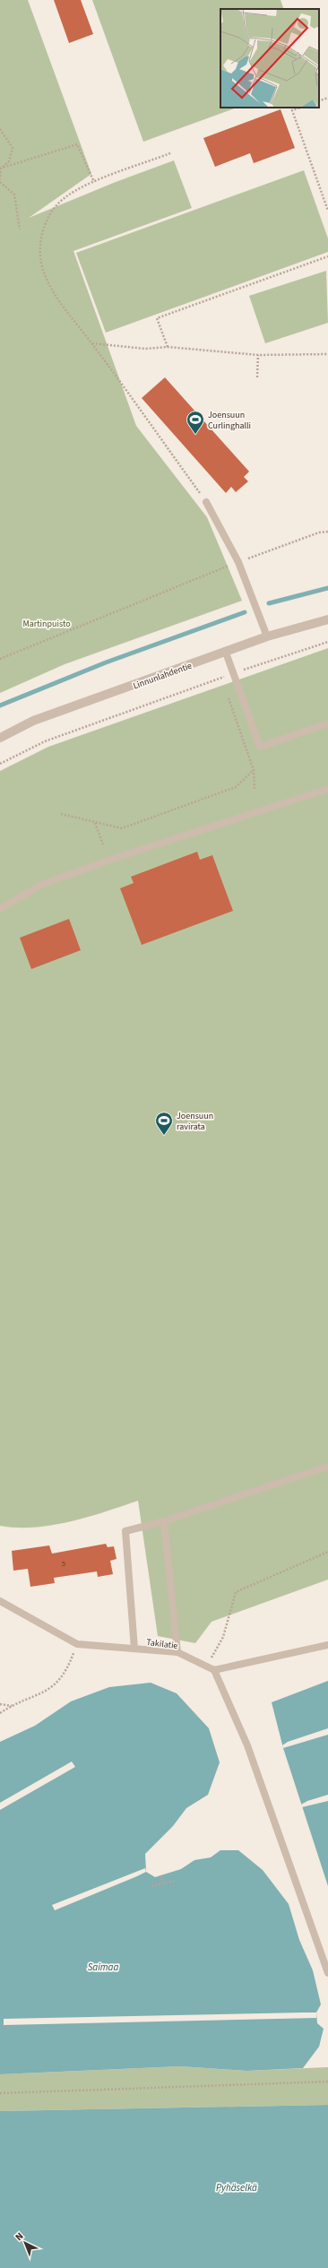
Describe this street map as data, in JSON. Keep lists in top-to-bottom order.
{
  "streets": {
    "street": ["Linnunlahdentie"],
    "lane": ["Takilatie"]
  },
  "water": ["Saimaa", "Pyhäselkä"],
  "parks": ["Martinpuisto"],
  "places": {
    "sports": ["Joensuun Curlinghalli", "Joensuun ravirata"]
  },
  "house_numbers": ["5"],
  "north": "top left"
}
